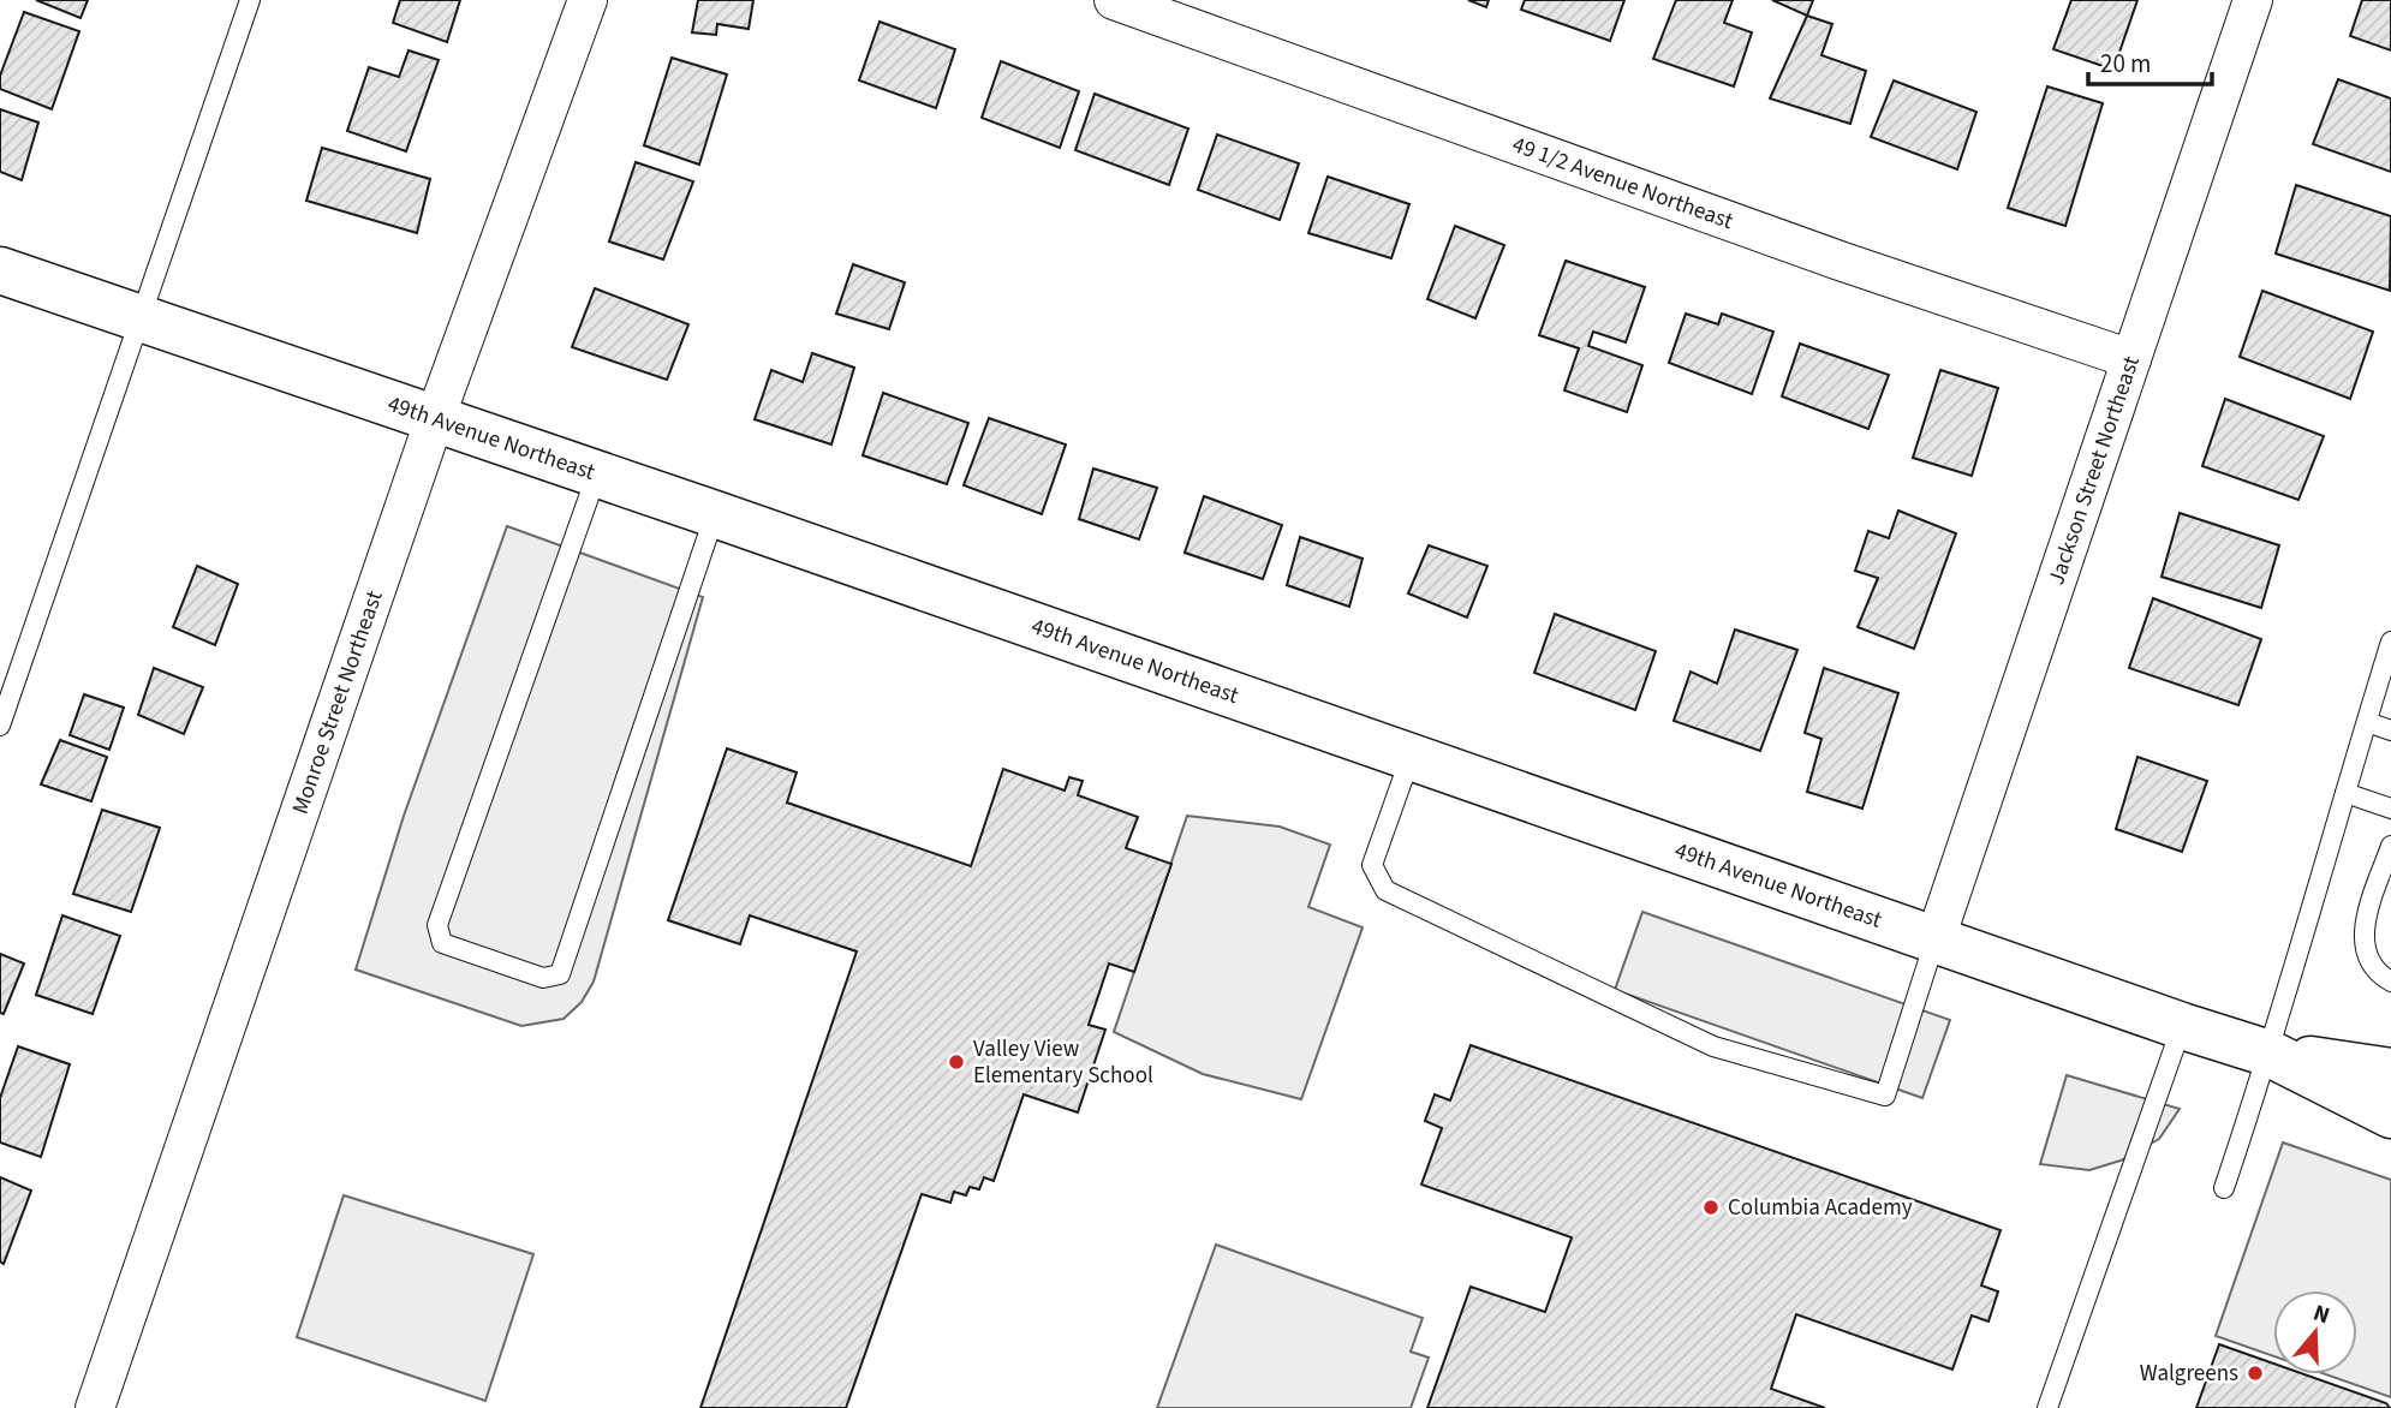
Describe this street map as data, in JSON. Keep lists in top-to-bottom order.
{
  "streets": {
    "street": [
      "49 1/2 Avenue Northeast",
      "49th Avenue Northeast",
      "Jackson Street Northeast",
      "Monroe Street Northeast"
    ]
  },
  "crossings": [
    ["49 1/2 Avenue Northeast", "Jackson Street Northeast"],
    ["49th Avenue Northeast", "Jackson Street Northeast"],
    ["49th Avenue Northeast", "Monroe Street Northeast"]
  ],
  "places": ["Valley View Elementary School", "Columbia Academy", "Walgreens"],
  "scale_bar": "20 m",
  "north": "top"
}
